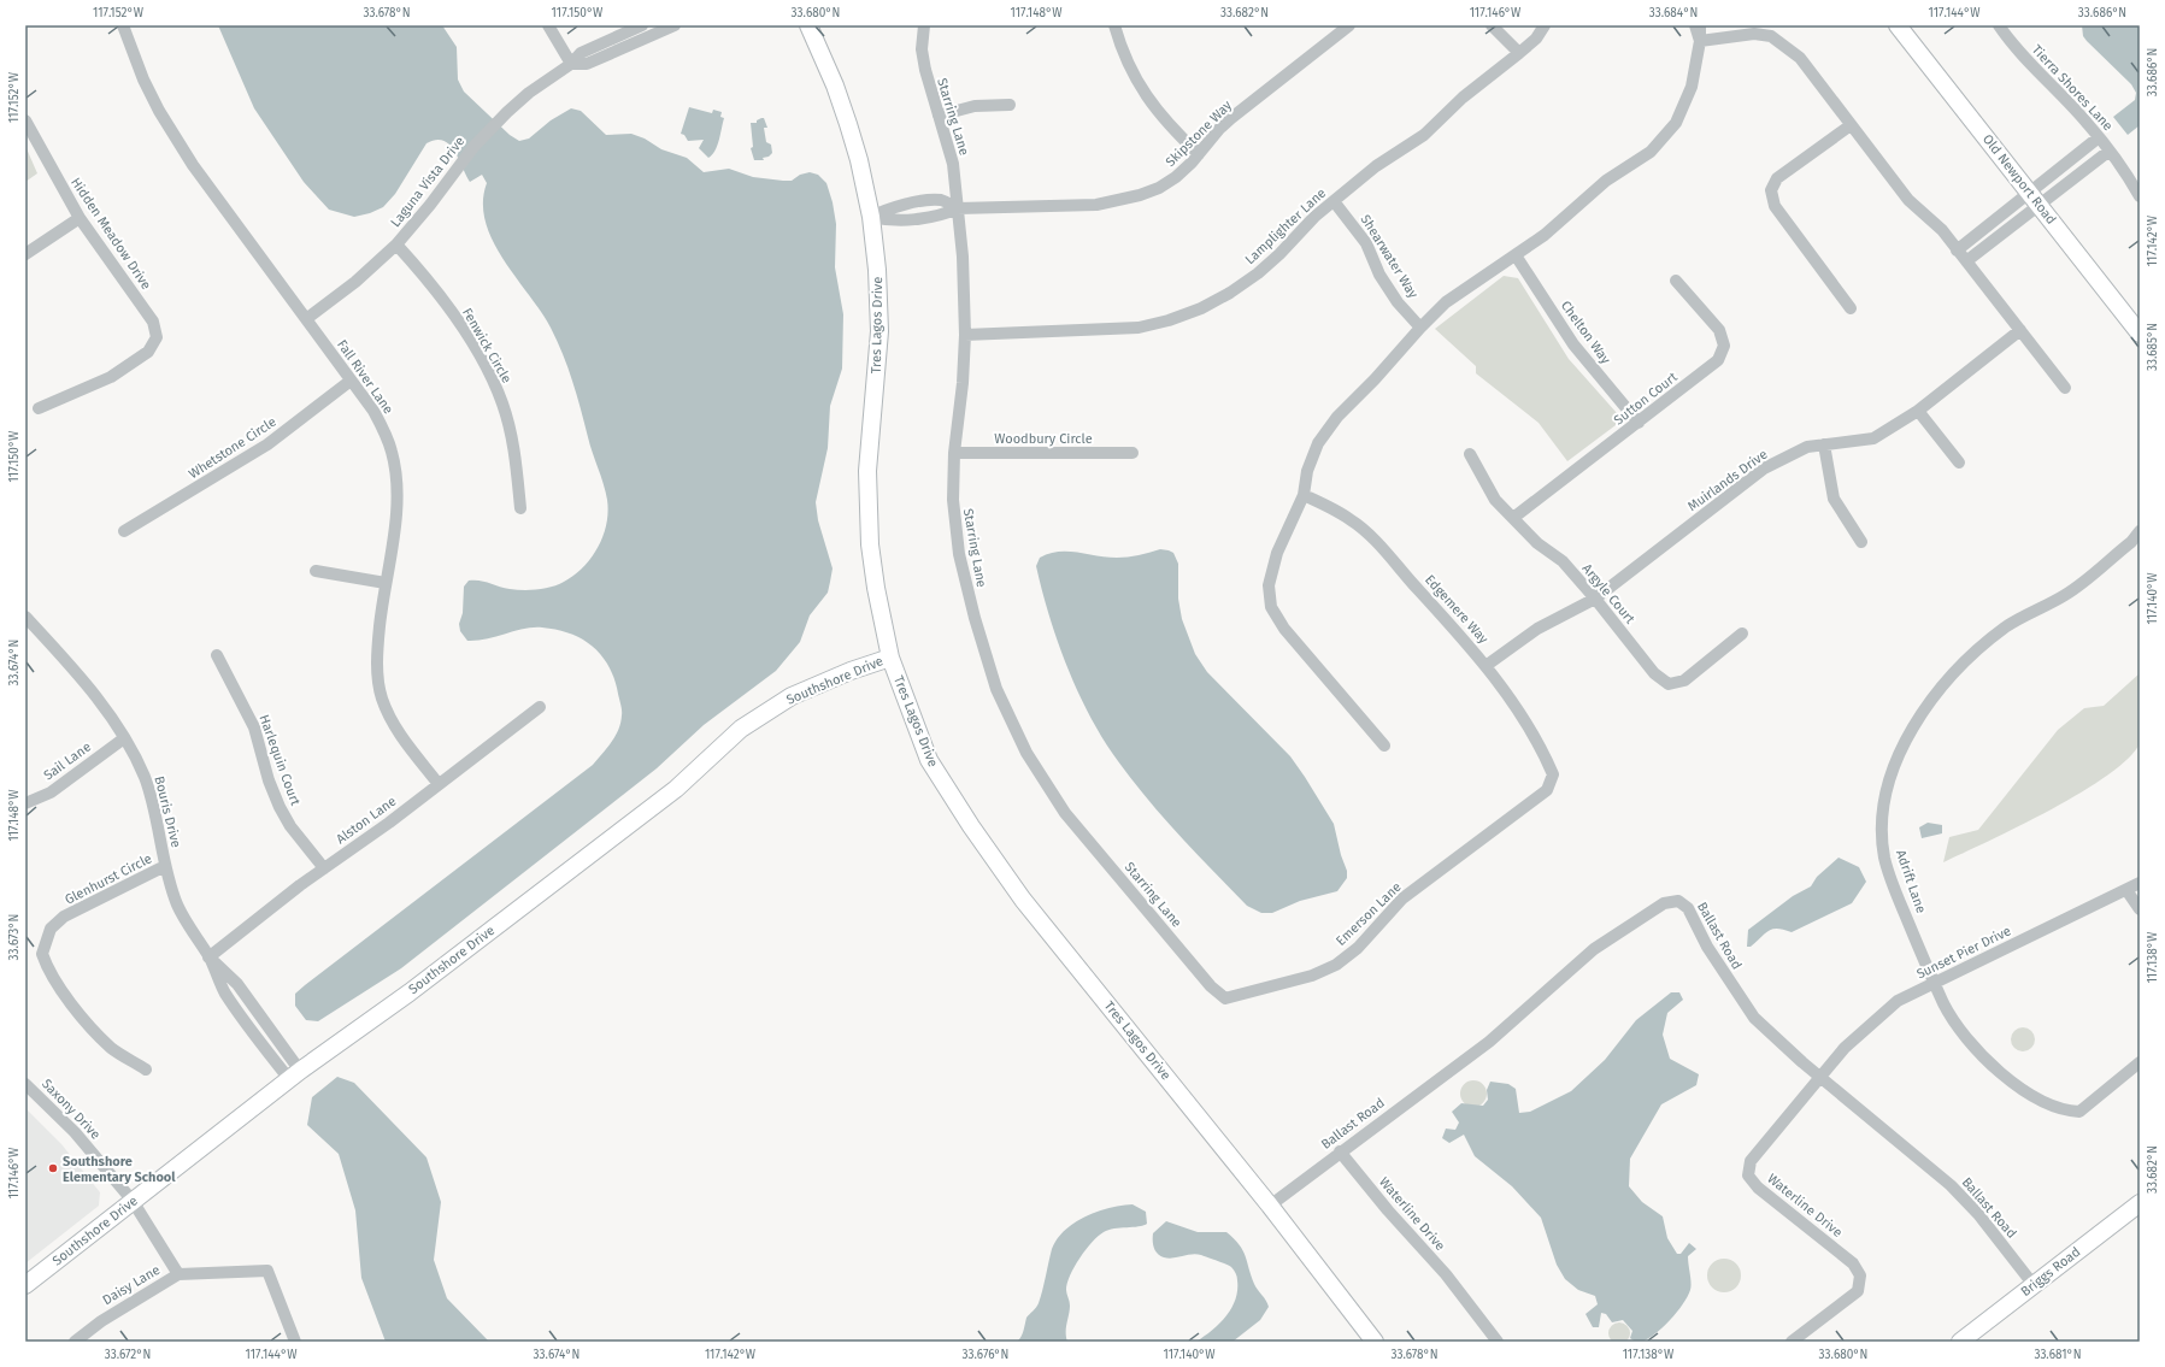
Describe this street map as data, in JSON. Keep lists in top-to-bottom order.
{
  "streets": {
    "street": [
      "Tierra Shores Lane",
      "Starring Lane",
      "Skipstone Way",
      "Old Newport Road",
      "Laguna Vista Drive",
      "Lamplighter Lane",
      "Hidden Meadow Drive",
      "Shearwater Way",
      "Tres Lagos Drive",
      "Chelton Way",
      "Fenwick Circle",
      "Fall River Lane",
      "Sutton Court",
      "Woodbury Circle",
      "Whetstone Circle",
      "Muirlands Drive",
      "Argyle Court",
      "Edgemere Way",
      "Southshore Drive",
      "Harlequin Court",
      "Sail Lane",
      "Bouris Drive",
      "Alston Lane",
      "Glenhurst Circle",
      "Adrift Lane",
      "Emerson Lane",
      "Ballast Road",
      "Sunset Pier Drive",
      "Saxony Drive",
      "Waterline Drive",
      "Briggs Road",
      "Daisy Lane"
    ]
  },
  "crossings": [
    ["Starring Lane", "Skipstone Way"],
    ["Starring Lane", "Lamplighter Lane"],
    ["Starring Lane", "Woodbury Circle"],
    ["Starring Lane", "Emerson Lane"],
    ["Skipstone Way", "Tres Lagos Drive"],
    ["Laguna Vista Drive", "Fenwick Circle"],
    ["Laguna Vista Drive", "Fall River Lane"],
    ["Lamplighter Lane", "Shearwater Way"],
    ["Tres Lagos Drive", "Southshore Drive"],
    ["Tres Lagos Drive", "Ballast Road"],
    ["Chelton Way", "Sutton Court"],
    ["Fall River Lane", "Whetstone Circle"],
    ["Fall River Lane", "Alston Lane"],
    ["Sutton Court", "Argyle Court"],
    ["Muirlands Drive", "Argyle Court"],
    ["Muirlands Drive", "Edgemere Way"],
    ["Edgemere Way", "Emerson Lane"],
    ["Southshore Drive", "Bouris Drive"],
    ["Southshore Drive", "Saxony Drive"],
    ["Harlequin Court", "Alston Lane"],
    ["Sail Lane", "Bouris Drive"],
    ["Bouris Drive", "Alston Lane"],
    ["Bouris Drive", "Glenhurst Circle"],
    ["Adrift Lane", "Sunset Pier Drive"],
    ["Ballast Road", "Sunset Pier Drive"],
    ["Ballast Road", "Waterline Drive"],
    ["Ballast Road", "Briggs Road"],
    ["Sunset Pier Drive", "Waterline Drive"],
    ["Saxony Drive", "Daisy Lane"]
  ],
  "places": ["Southshore Elementary School"],
  "coordinates": [
    "117.152°W",
    "33.678°N",
    "117.150°W",
    "33.680°N",
    "117.148°W",
    "33.682°N",
    "117.146°W",
    "33.684°N",
    "117.144°W",
    "33.686°N",
    "117.142°W",
    "33.685°N",
    "117.140°W",
    "33.674°N",
    "33.673°N",
    "117.138°W",
    "33.672°N",
    "33.676°N",
    "33.681°N"
  ]
}
